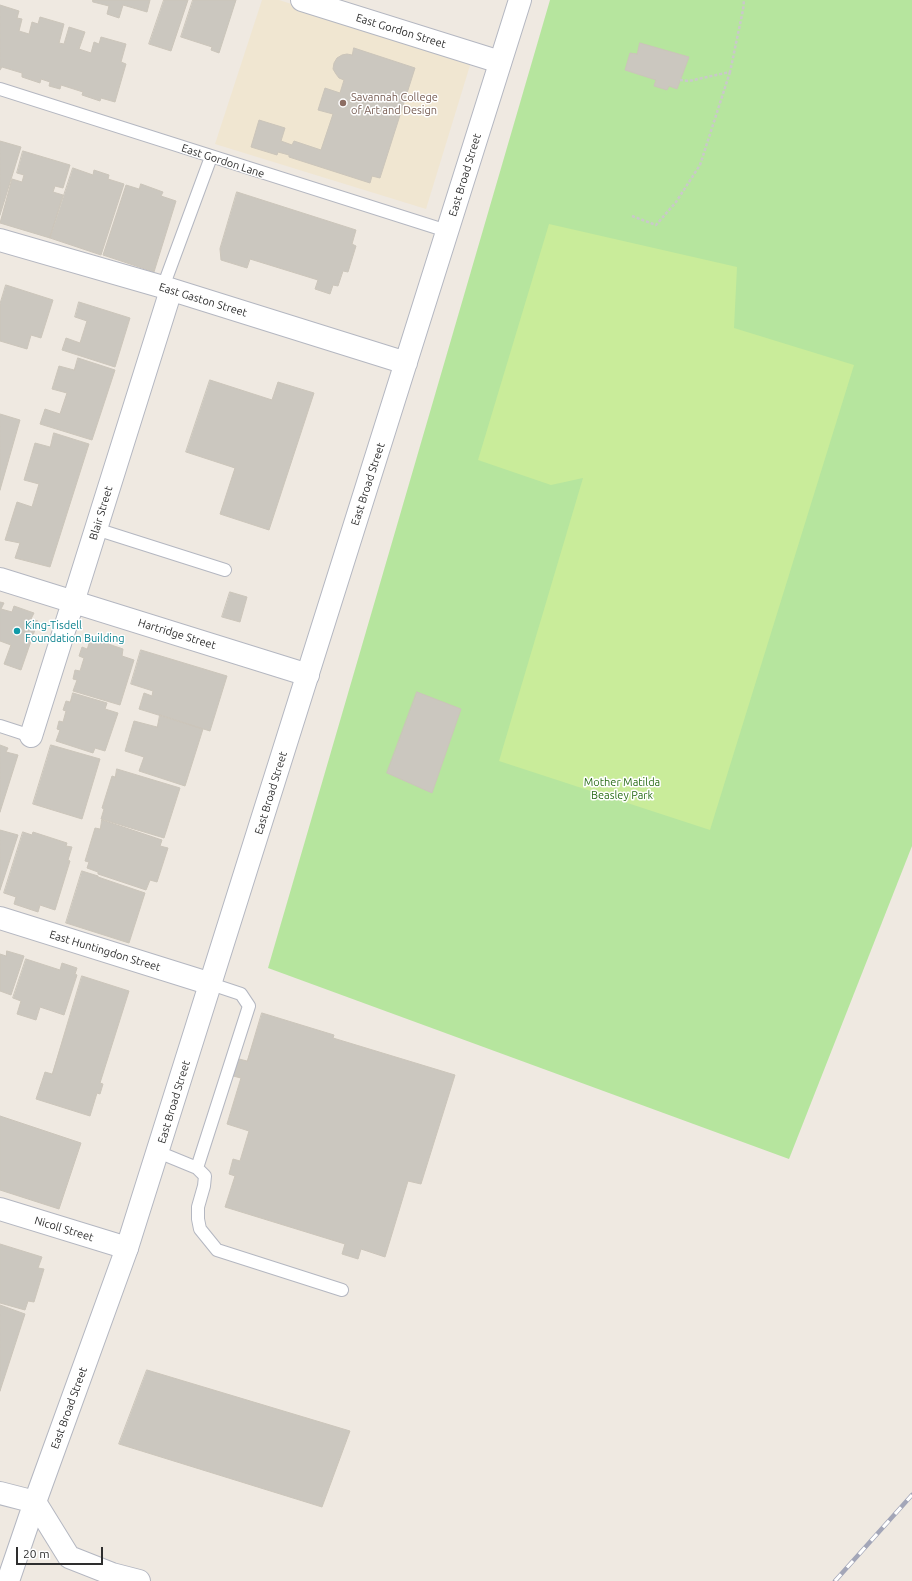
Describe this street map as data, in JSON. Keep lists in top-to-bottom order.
{
  "streets": {
    "street": [
      "East Gordon Street",
      "East Broad Street",
      "East Gaston Street",
      "Blair Street",
      "Hartridge Street",
      "East Huntingdon Street",
      "Nicoll Street"
    ],
    "lane": ["East Gordon Lane"]
  },
  "crossings": [
    ["East Gordon Street", "East Broad Street"],
    ["East Gordon Lane", "East Broad Street"],
    ["East Broad Street", "East Gaston Street"],
    ["East Broad Street", "Hartridge Street"],
    ["East Broad Street", "East Huntingdon Street"],
    ["East Broad Street", "Nicoll Street"],
    ["East Gaston Street", "Blair Street"],
    ["Blair Street", "Hartridge Street"]
  ],
  "parks": ["Mother Matilda Beasley Park"],
  "places": ["Savannah College of Art and Design", "King-Tisdell Foundation Building"],
  "scale_bar": "20 m"
}
